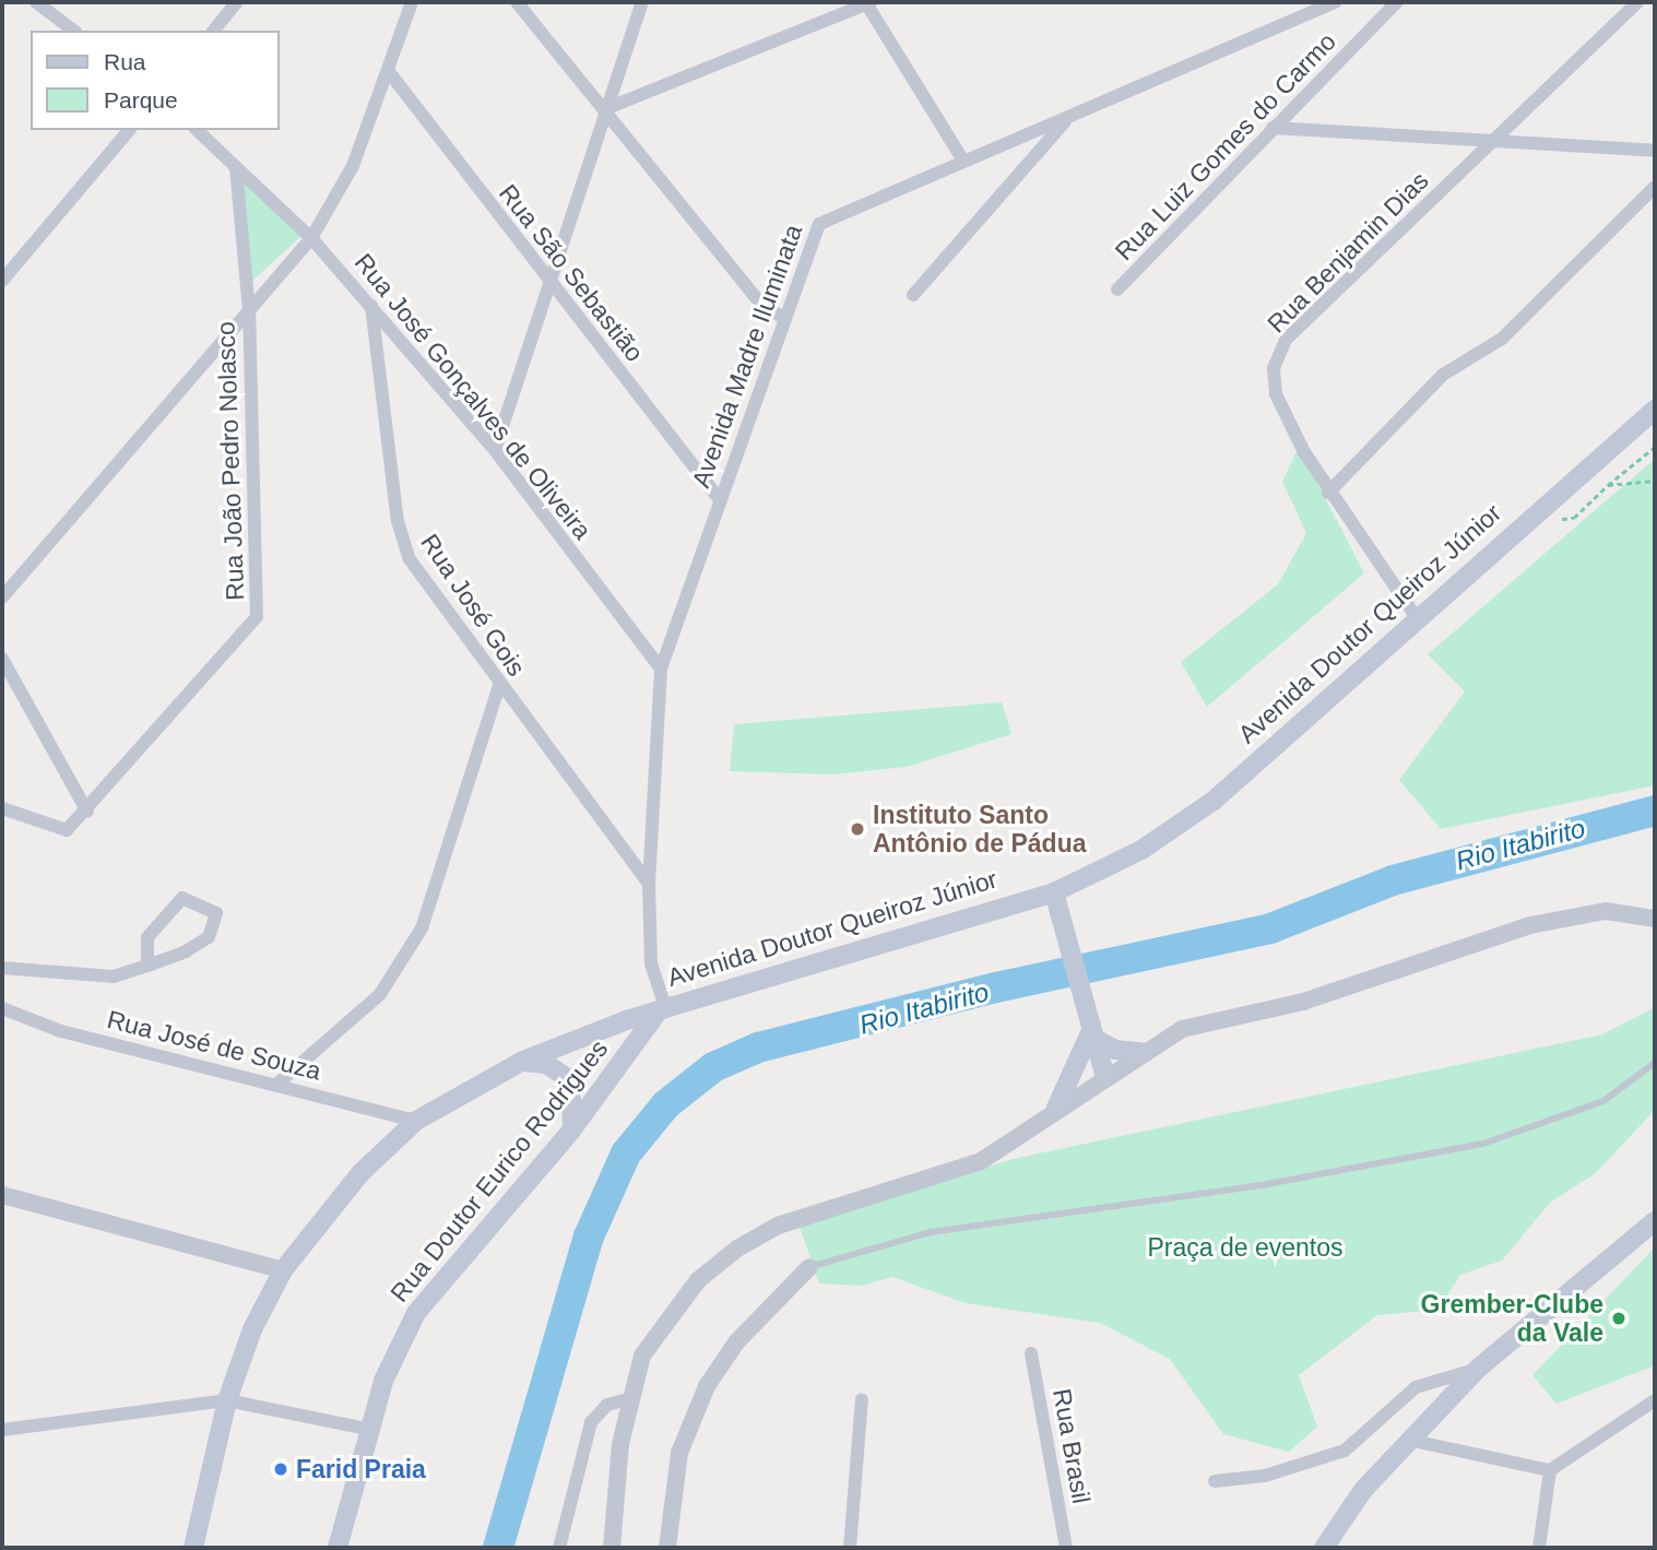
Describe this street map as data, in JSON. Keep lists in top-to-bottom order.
{
  "streets": {
    "main road": ["Avenida Doutor Queiroz Júnior", "Rua Doutor Eurico Rodrigues"],
    "street": [
      "Rua Luiz Gomes do Carmo",
      "Rua Benjamin Dias",
      "Rua São Sebastião",
      "Avenida Madre Iluminata",
      "Rua José Gonçalves de Oliveira",
      "Rua João Pedro Nolasco",
      "Rua José Gois",
      "Rua José de Souza",
      "Rua Brasil"
    ]
  },
  "crossings": [
    ["Rua Benjamin Dias", "Avenida Doutor Queiroz Júnior"],
    ["Rua São Sebastião", "Avenida Madre Iluminata"],
    ["Avenida Madre Iluminata", "Rua José Gonçalves de Oliveira"],
    ["Avenida Madre Iluminata", "Rua José Gois"],
    ["Avenida Madre Iluminata", "Avenida Doutor Queiroz Júnior"],
    ["Avenida Madre Iluminata", "Rua Doutor Eurico Rodrigues"],
    ["Rua José Gonçalves de Oliveira", "Rua João Pedro Nolasco"],
    ["Rua José Gonçalves de Oliveira", "Rua José Gois"],
    ["Avenida Doutor Queiroz Júnior", "Rua José de Souza"],
    ["Avenida Doutor Queiroz Júnior", "Rua Doutor Eurico Rodrigues"]
  ],
  "water": ["Rio Itabirito"],
  "parks": ["Praça de eventos"],
  "places": ["Instituto Santo Antônio de Pádua", "Grember-Clube da Vale", "Farid Praia"],
  "legend": ["Rua", "Parque"]
}
